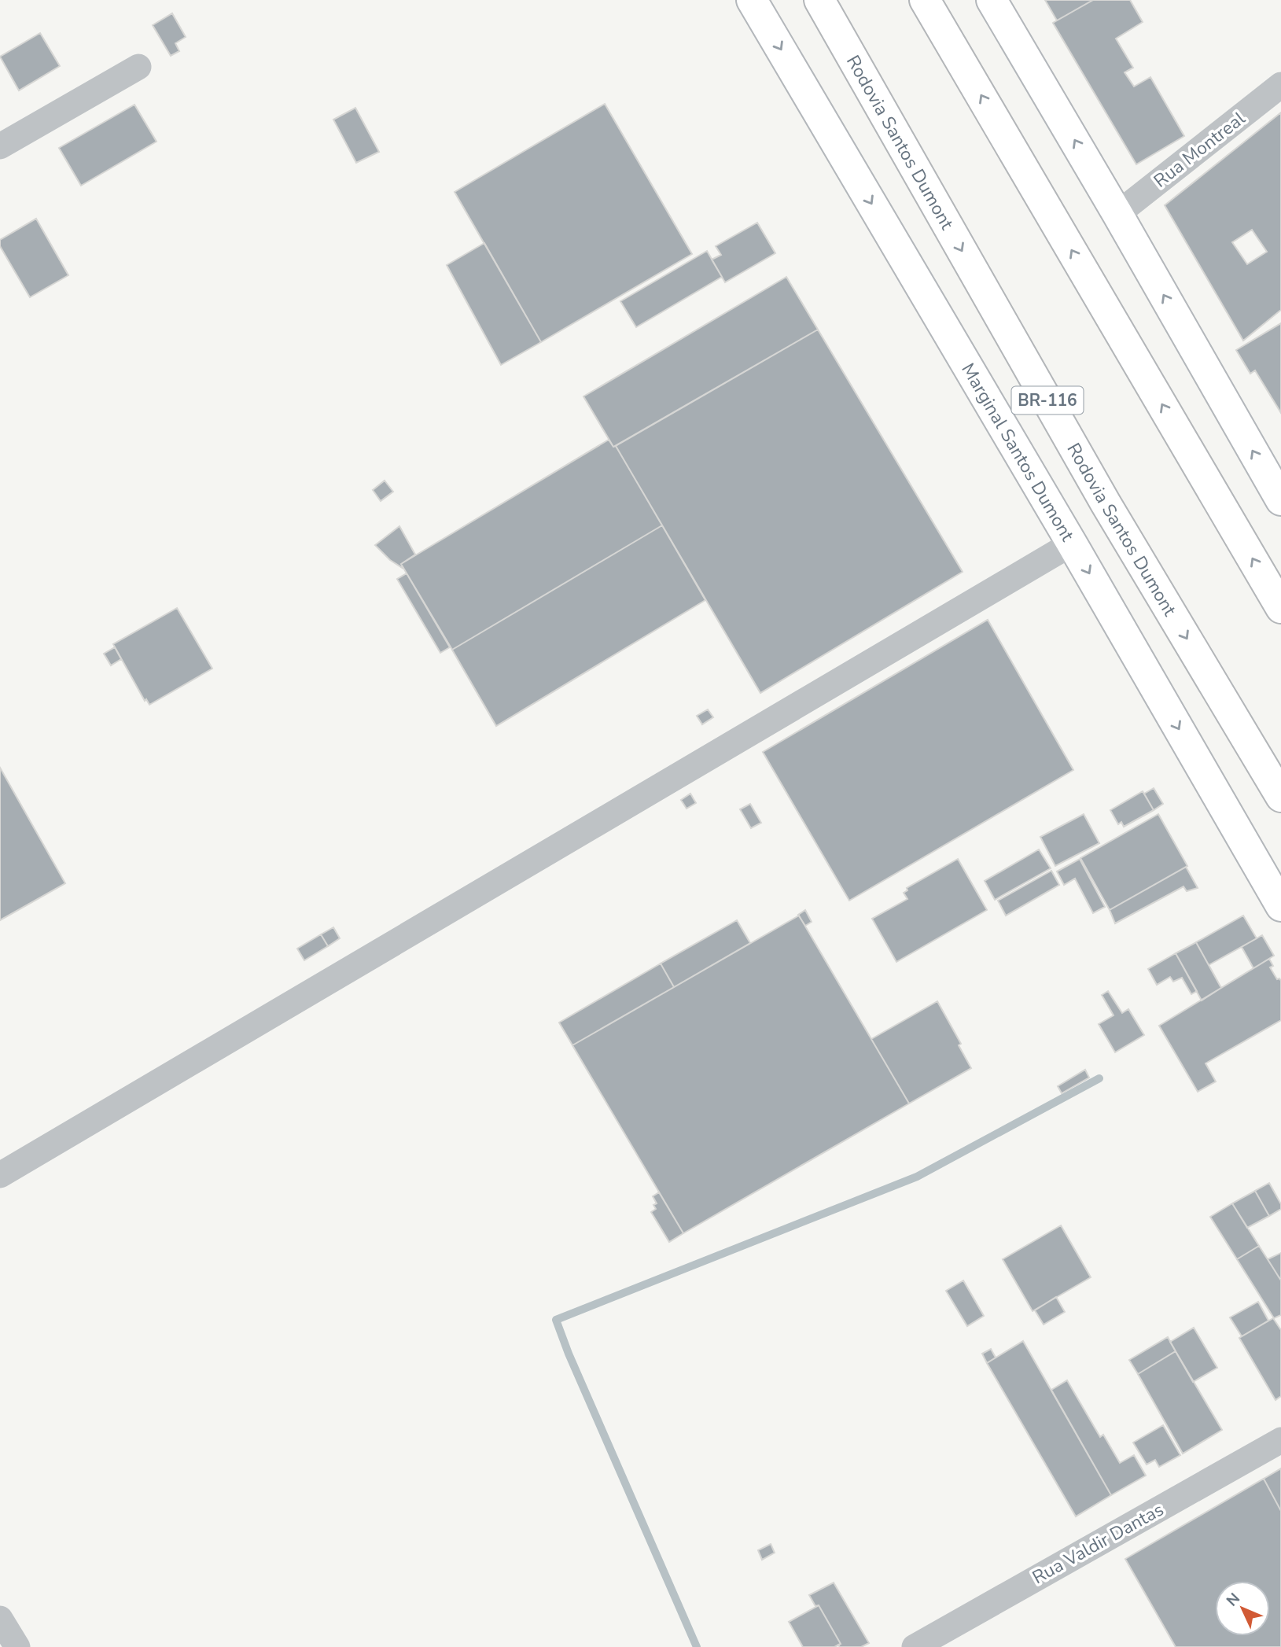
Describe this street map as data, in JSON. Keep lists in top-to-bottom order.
{
  "streets": {
    "main road": ["Rodovia Santos Dumont", "BR-116", "Marginal Santos Dumont"],
    "street": ["Rua Montreal", "Rua Valdir Dantas"]
  },
  "north": "top left"
}
